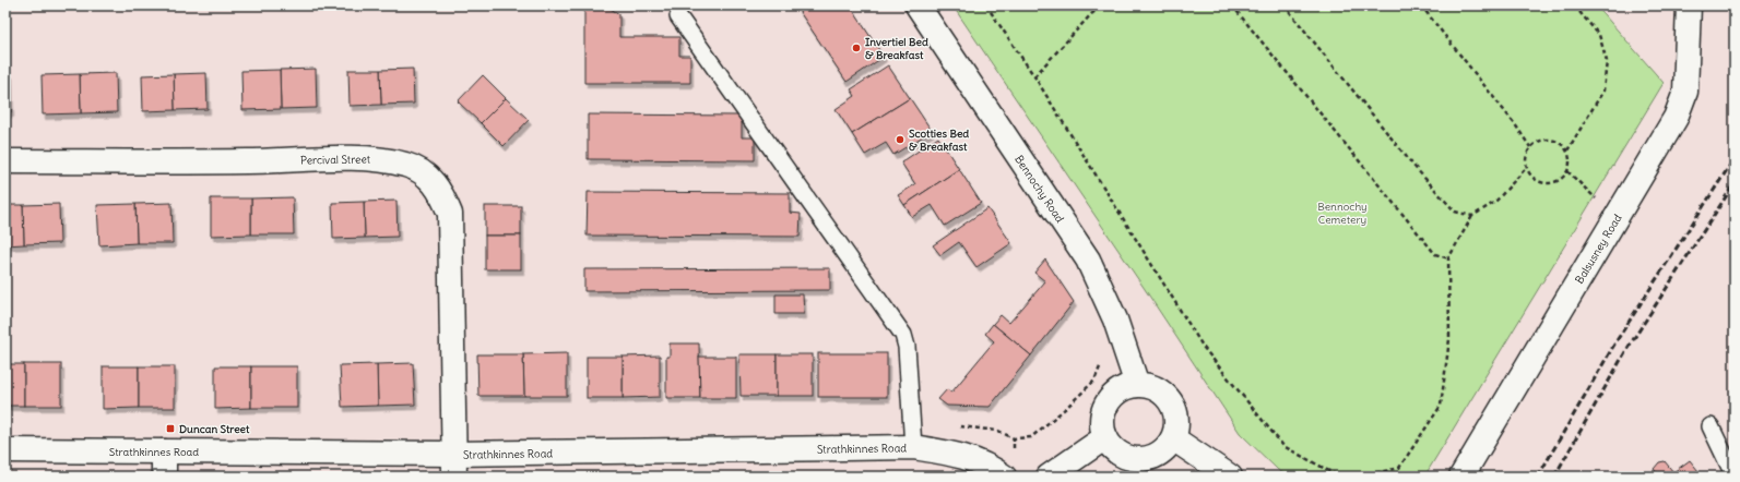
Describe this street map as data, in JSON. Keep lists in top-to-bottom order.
{
  "streets": {
    "street": [
      "Percival Street",
      "Bennochy Road",
      "Balsusney Road",
      "Strathkinnes Road"
    ]
  },
  "crossings": [
    ["Percival Street", "Strathkinnes Road"]
  ],
  "parks": ["Bennochy Cemetery"],
  "places": {
    "other": ["Invertiel Bed & Breakfast", "Scotties Bed & Breakfast"],
    "transit": ["Duncan Street"]
  }
}
